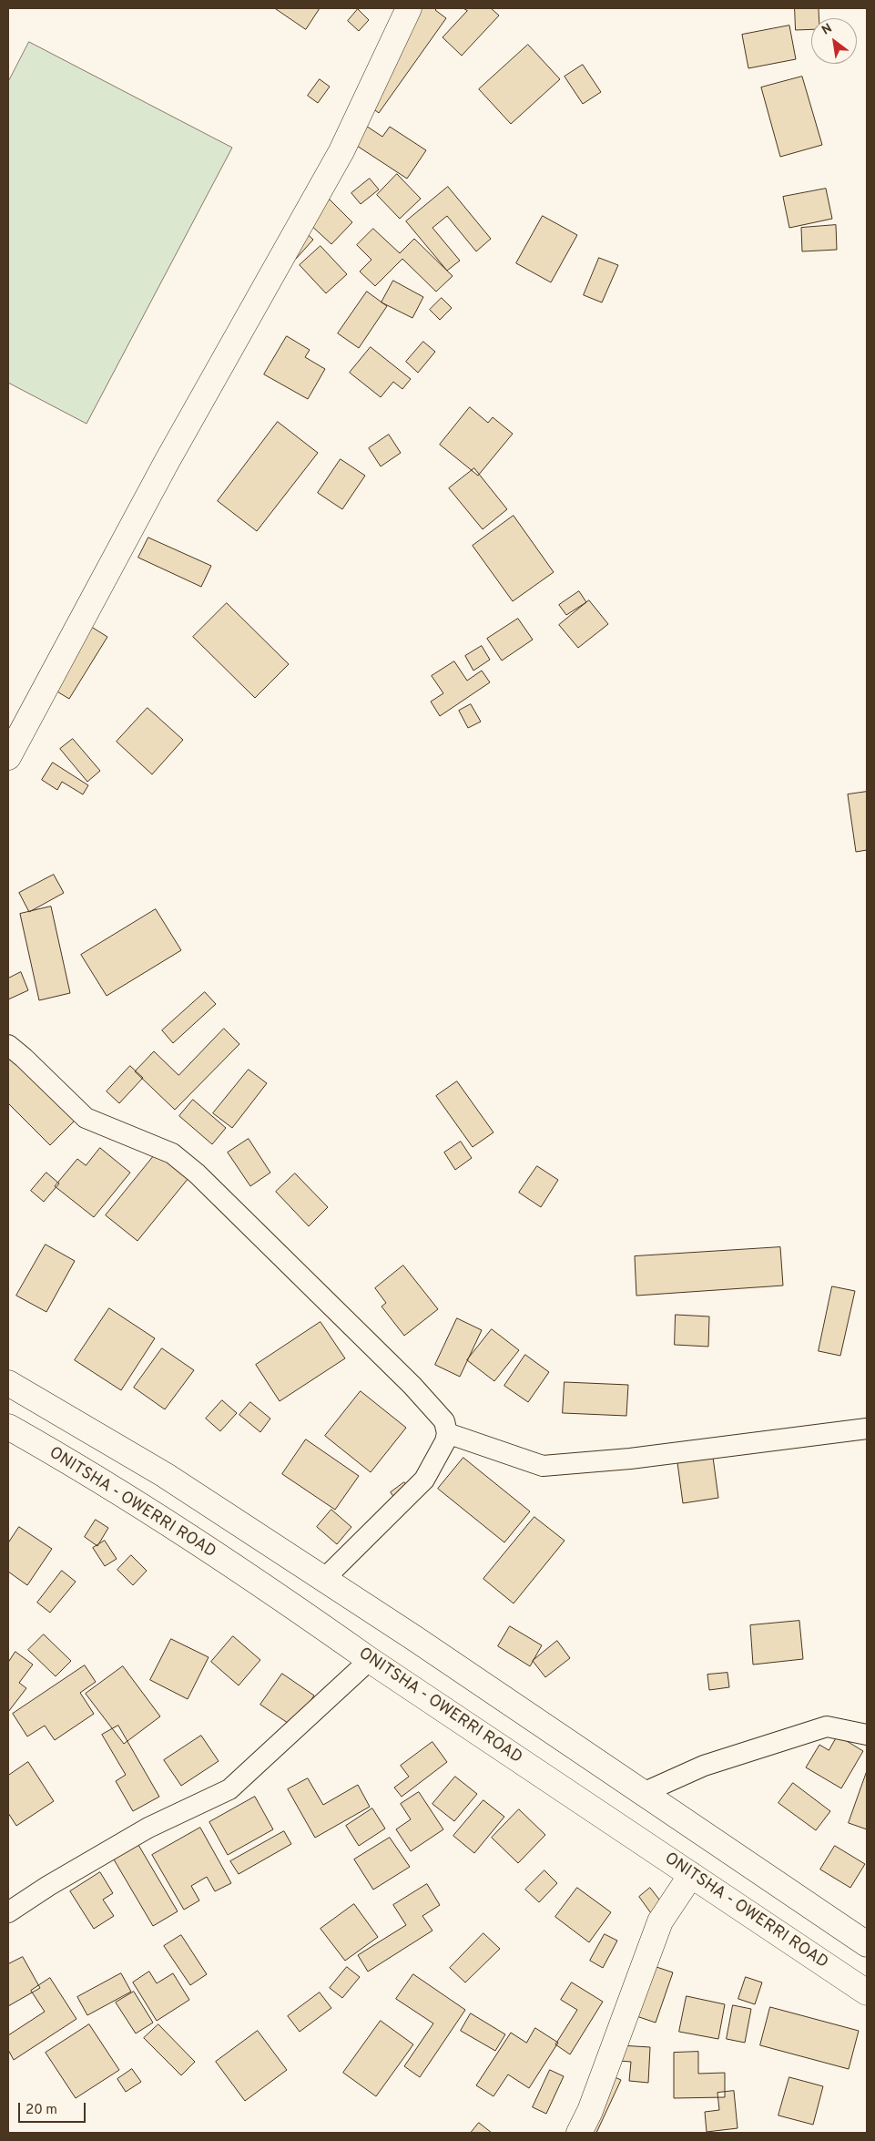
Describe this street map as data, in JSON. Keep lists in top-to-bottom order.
{
  "streets": {
    "main road": ["ONITSHA - OWERRI ROAD"]
  },
  "scale_bar": "20 m",
  "north": "top left"
}
